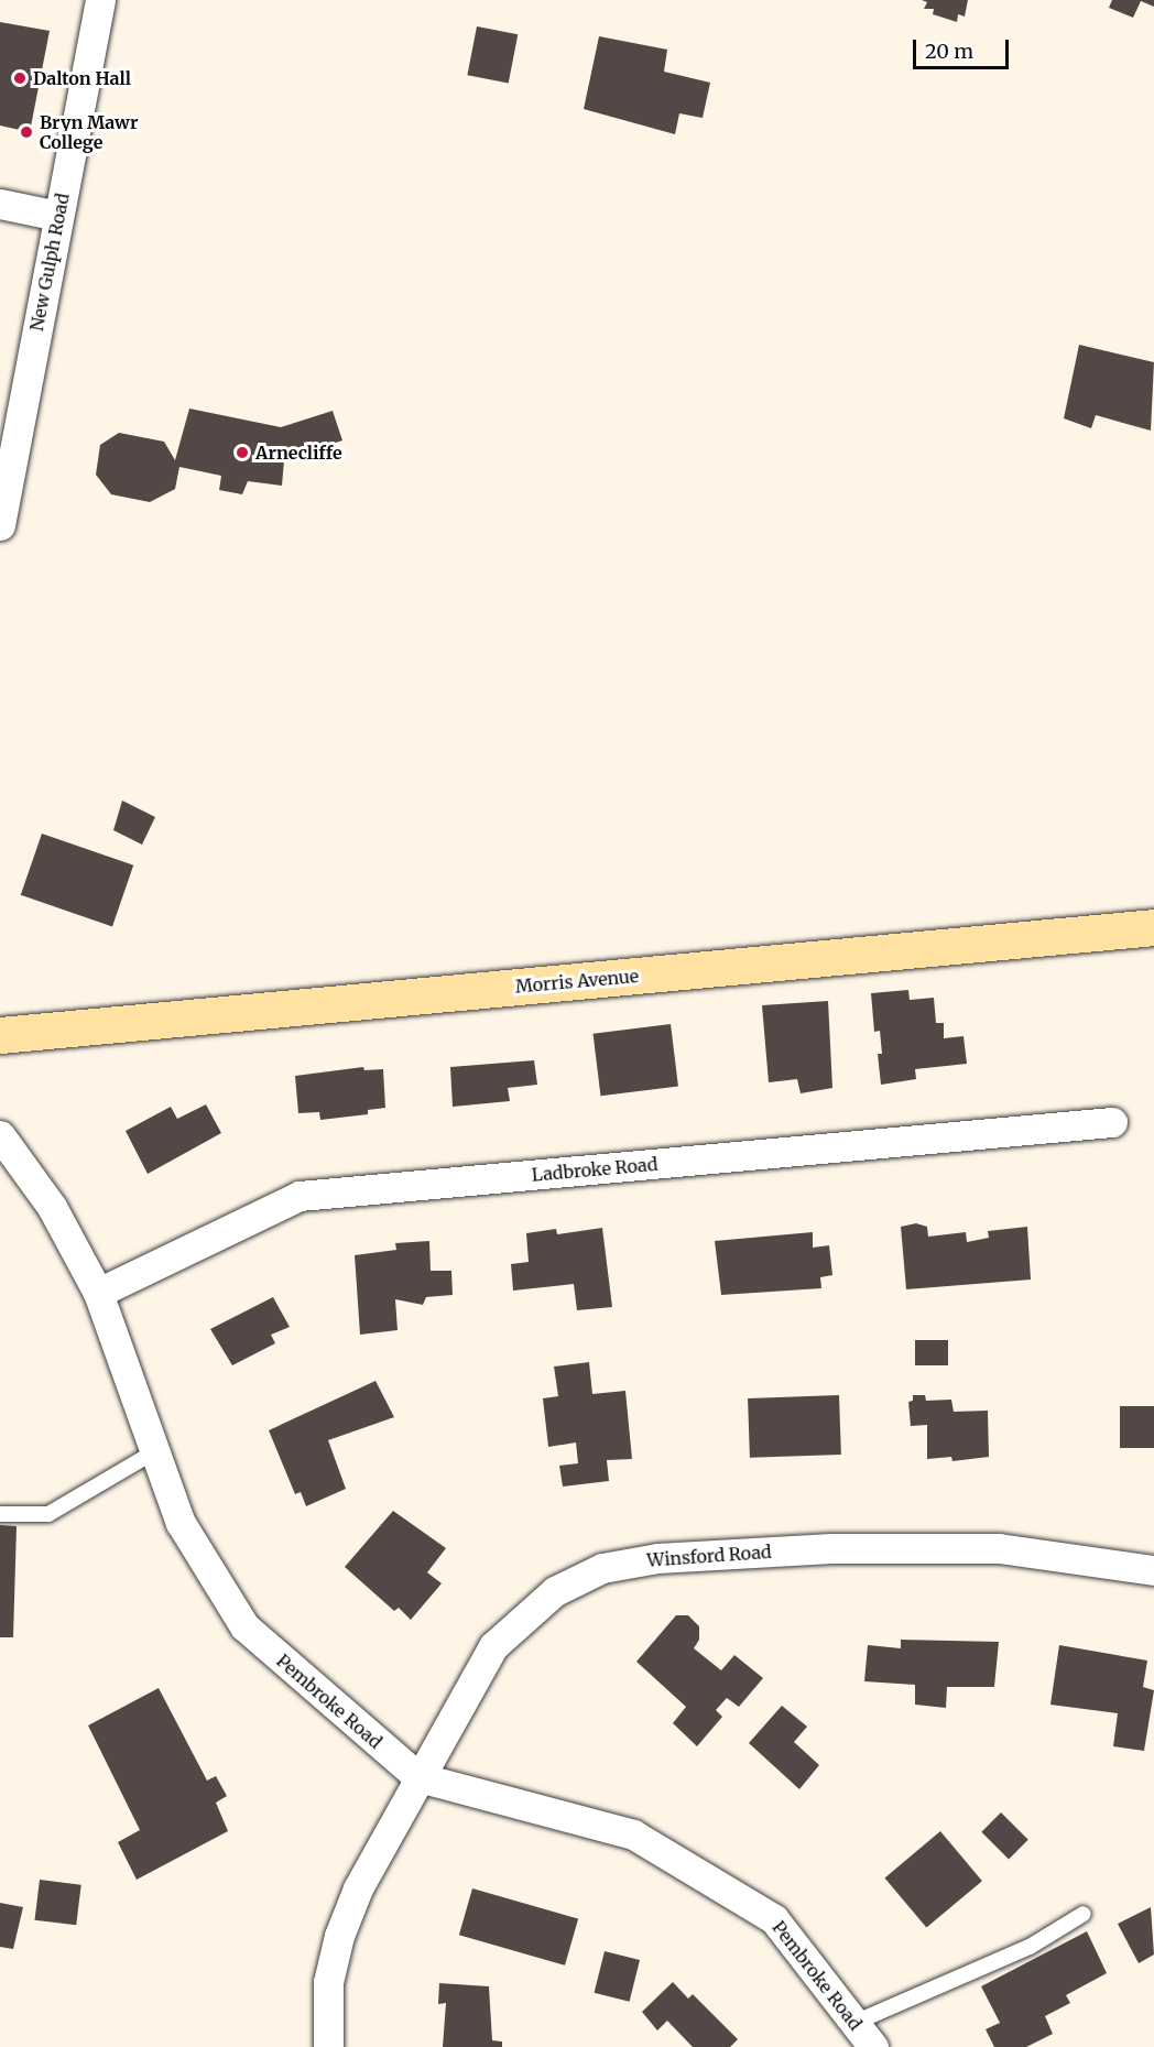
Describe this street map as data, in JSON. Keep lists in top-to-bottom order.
{
  "streets": {
    "street": [
      "New Gulph Road",
      "Morris Avenue",
      "Ladbroke Road",
      "Winsford Road",
      "Pembroke Road"
    ]
  },
  "crossings": [
    ["Ladbroke Road", "Pembroke Road"],
    ["Winsford Road", "Pembroke Road"]
  ],
  "places": ["Dalton Hall", "Bryn Mawr College", "Arnecliffe"],
  "scale_bar": "20 m"
}
